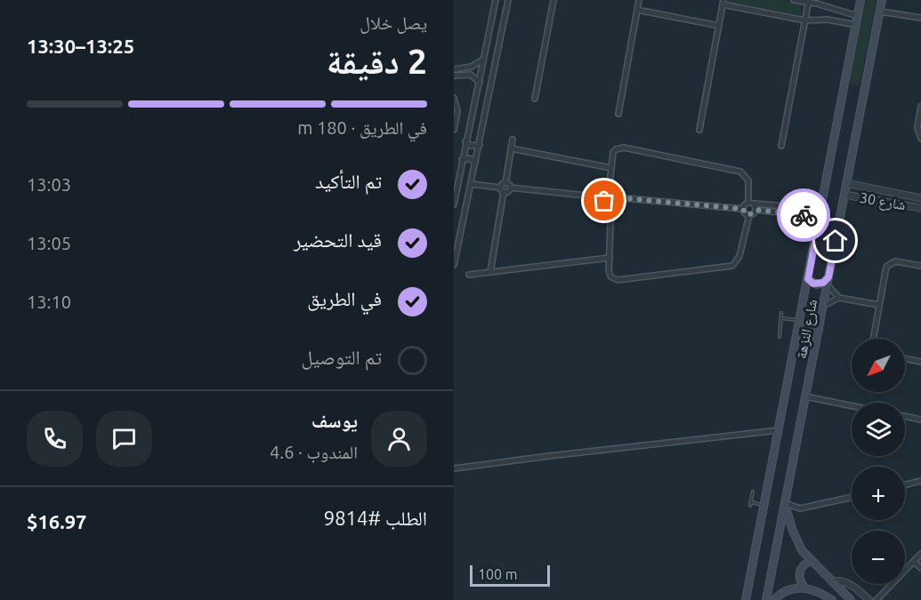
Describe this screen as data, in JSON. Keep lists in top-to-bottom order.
{
  "streets": {
    "main road": ["شارع النزهة"],
    "street": ["شارع 30"]
  },
  "crossings": [
    ["شارع 30", "شارع النزهة"]
  ],
  "scale_bar": "100 m",
  "north": "bottom left",
  "page": {
    "heading": ["2 دقيقة", "يصل خلال", "13:25–13:30"],
    "panel": [
      "يوسف",
      "المندوب · 4.6",
      "الطلب #9814",
      "$16.97"
    ],
    "bar": "في الطريق · 180 m",
    "list": [
      ["تم التأكيد", "13:03"],
      ["قيد التحضير", "13:05"],
      ["في الطريق", "13:10"],
      "تم التوصيل"
    ],
    "map_buttons": ["+", "−"],
    "scale": "100 m"
  }
}
